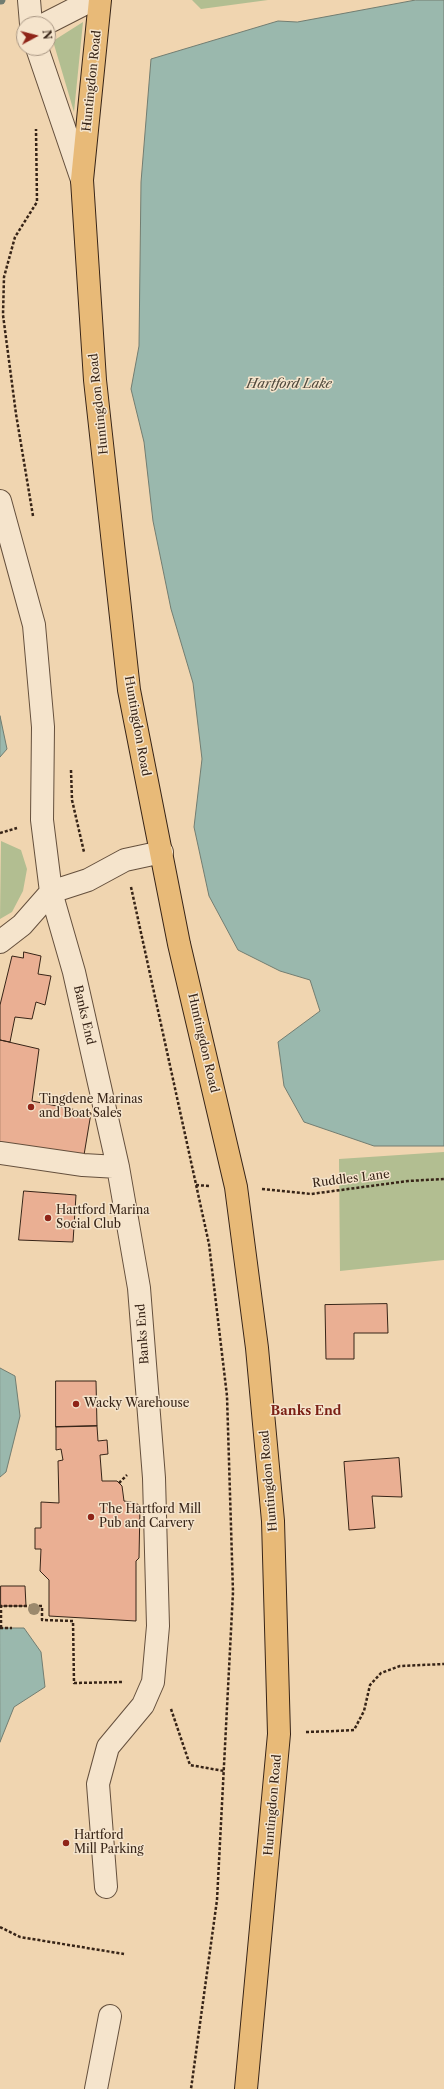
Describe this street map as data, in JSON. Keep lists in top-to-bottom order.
{
  "streets": {
    "main road": ["Huntingdon Road"],
    "street": ["Banks End"],
    "path": ["Ruddles Lane"]
  },
  "crossings": [
    ["Huntingdon Road", "Ruddles Lane"]
  ],
  "districts": ["Banks End"],
  "water": ["Hartford Lake"],
  "places": [
    "Tingdene Marinas and Boat Sales",
    "Hartford Marina Social Club",
    "Wacky Warehouse",
    "The Hartford Mill Pub and Carvery",
    "Hartford Mill Parking"
  ],
  "north": "right"
}
